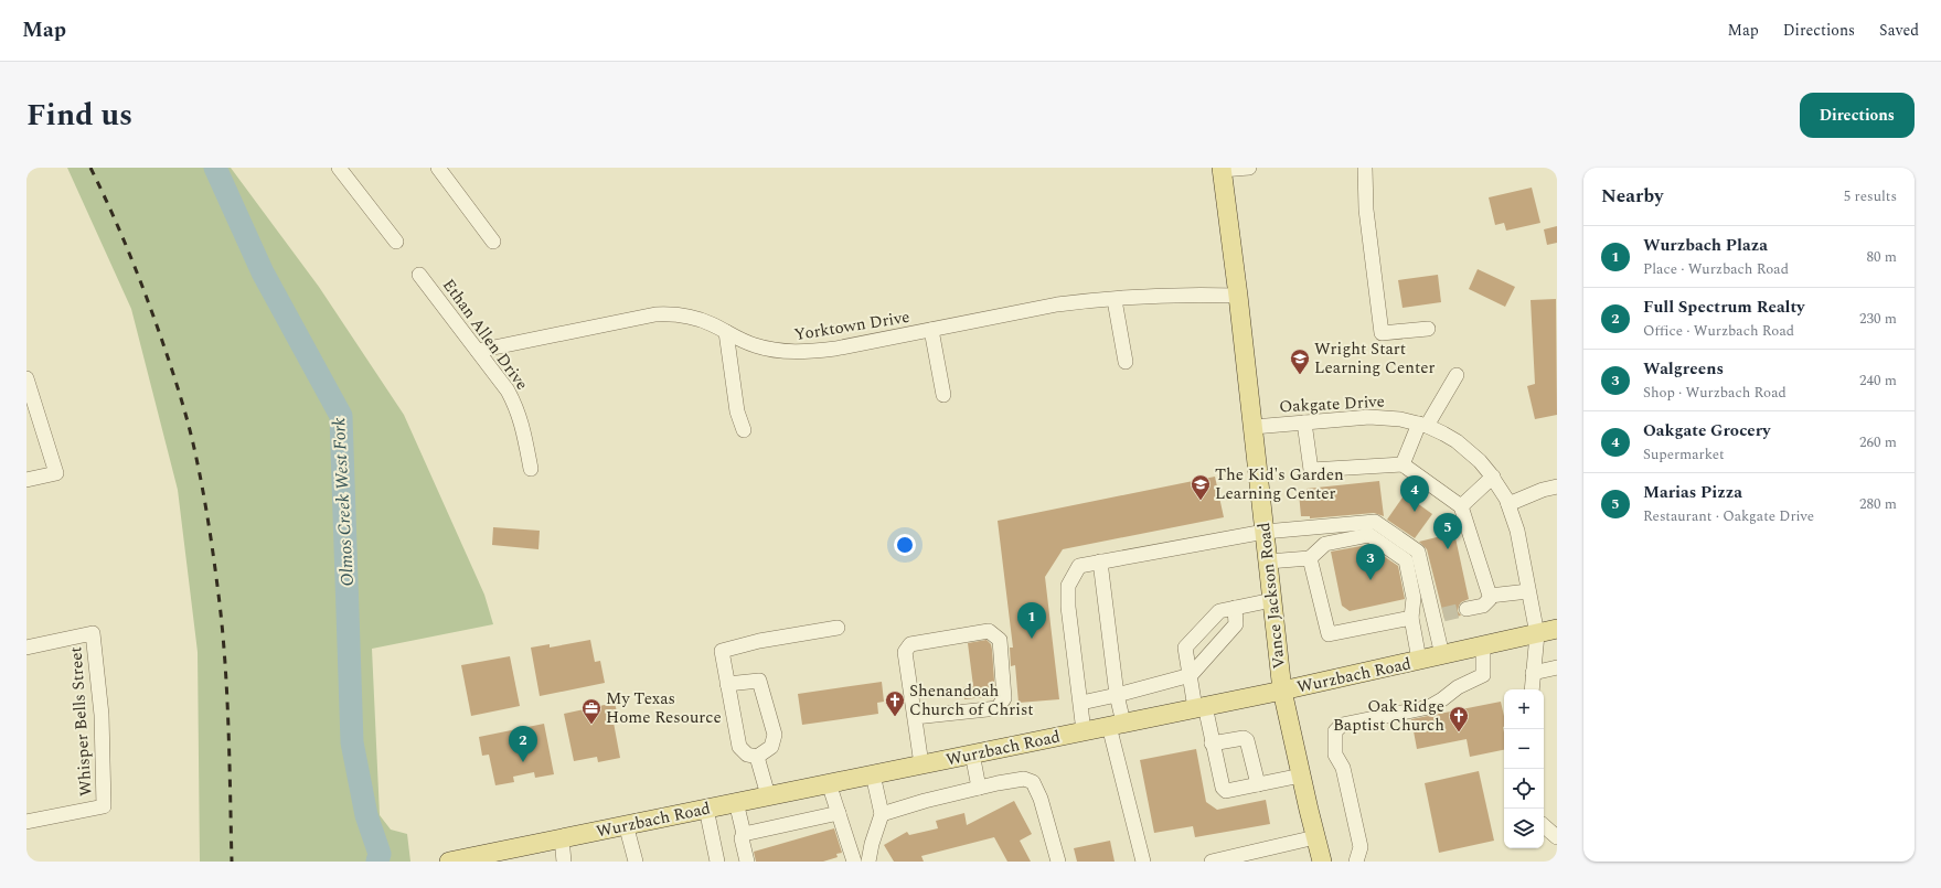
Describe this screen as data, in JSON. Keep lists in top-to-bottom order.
{
  "streets": {
    "main road": ["Vance Jackson Road", "Wurzbach Road"],
    "street": [
      "Yorktown Drive",
      "Ethan Allen Drive",
      "Oakgate Drive",
      "Whisper Bells Street"
    ]
  },
  "crossings": [
    ["Yorktown Drive", "Ethan Allen Drive"],
    ["Yorktown Drive", "Vance Jackson Road"],
    ["Oakgate Drive", "Vance Jackson Road"],
    ["Oakgate Drive", "Wurzbach Road"],
    ["Vance Jackson Road", "Wurzbach Road"]
  ],
  "water": ["Olmos Creek West Fork"],
  "places": {
    "school or university": ["Wright Start Learning Center", "The Kid's Garden Learning Center"],
    "church": ["Shenandoah Church of Christ", "Oak Ridge Baptist Church"],
    "office": ["My Texas Home Resource"]
  },
  "page": {
    "header": "Map",
    "nav": ["Map", "Directions", "Saved"],
    "title": "Find us",
    "buttons": "Directions",
    "heading": ["Nearby", "5 results"],
    "list": [
      {
        "mark": "1",
        "name": "Wurzbach Plaza",
        "note": "Place · Wurzbach Road",
        "value": "80 m"
      },
      {
        "mark": "2",
        "name": "Full Spectrum Realty",
        "note": "Office · Wurzbach Road",
        "value": "230 m"
      },
      {
        "mark": "3",
        "name": "Walgreens",
        "note": "Shop · Wurzbach Road",
        "value": "240 m"
      },
      {
        "mark": "4",
        "name": "Oakgate Grocery",
        "note": "Supermarket",
        "value": "260 m"
      },
      {
        "mark": "5",
        "name": "Marias Pizza",
        "note": "Restaurant · Oakgate Drive",
        "value": "280 m"
      }
    ],
    "pins": [
      "4",
      "5",
      "3",
      "1",
      "2"
    ],
    "map_buttons": ["+", "−"]
  }
}
